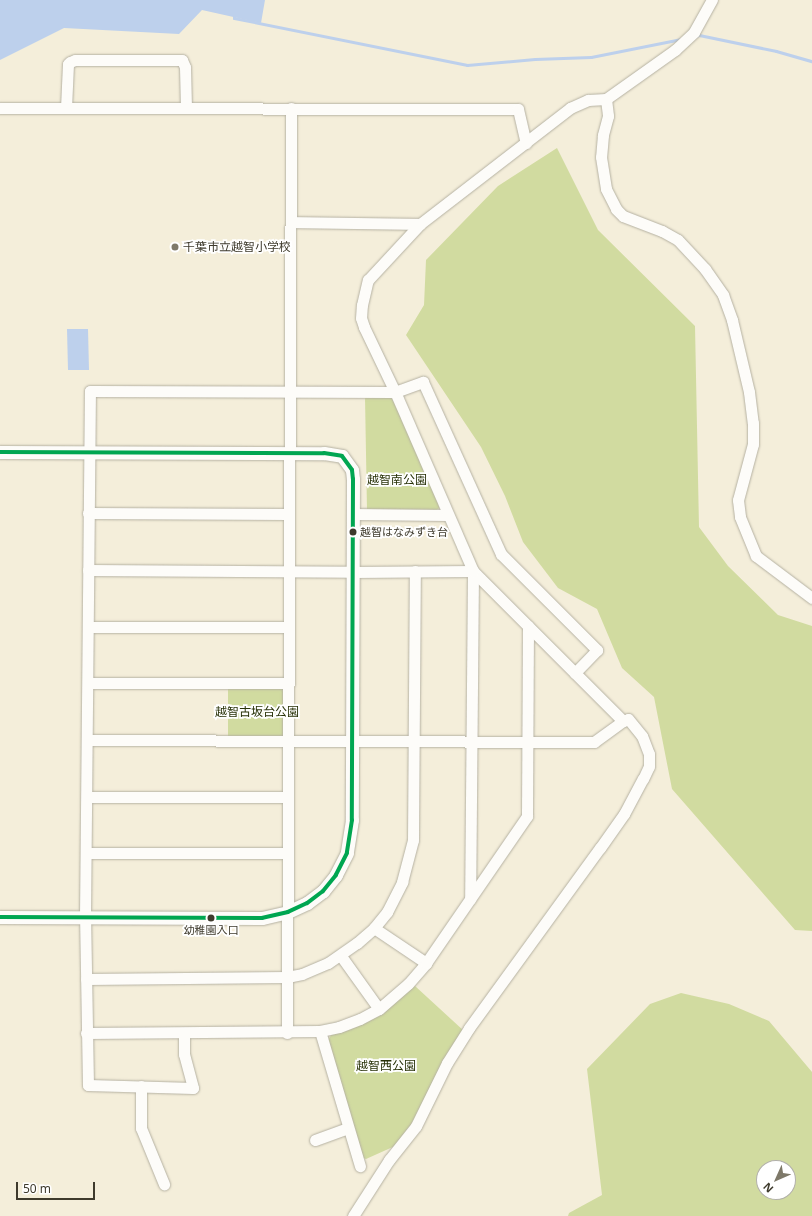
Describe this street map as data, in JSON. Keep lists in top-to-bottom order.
{
  "parks": ["越智南公園", "越智古坂台公園", "越智西公園"],
  "places": ["千葉市立越智小学校", "越智はなみずき台", "幼稚園入口"],
  "scale_bar": "50 m",
  "north": "bottom left"
}
